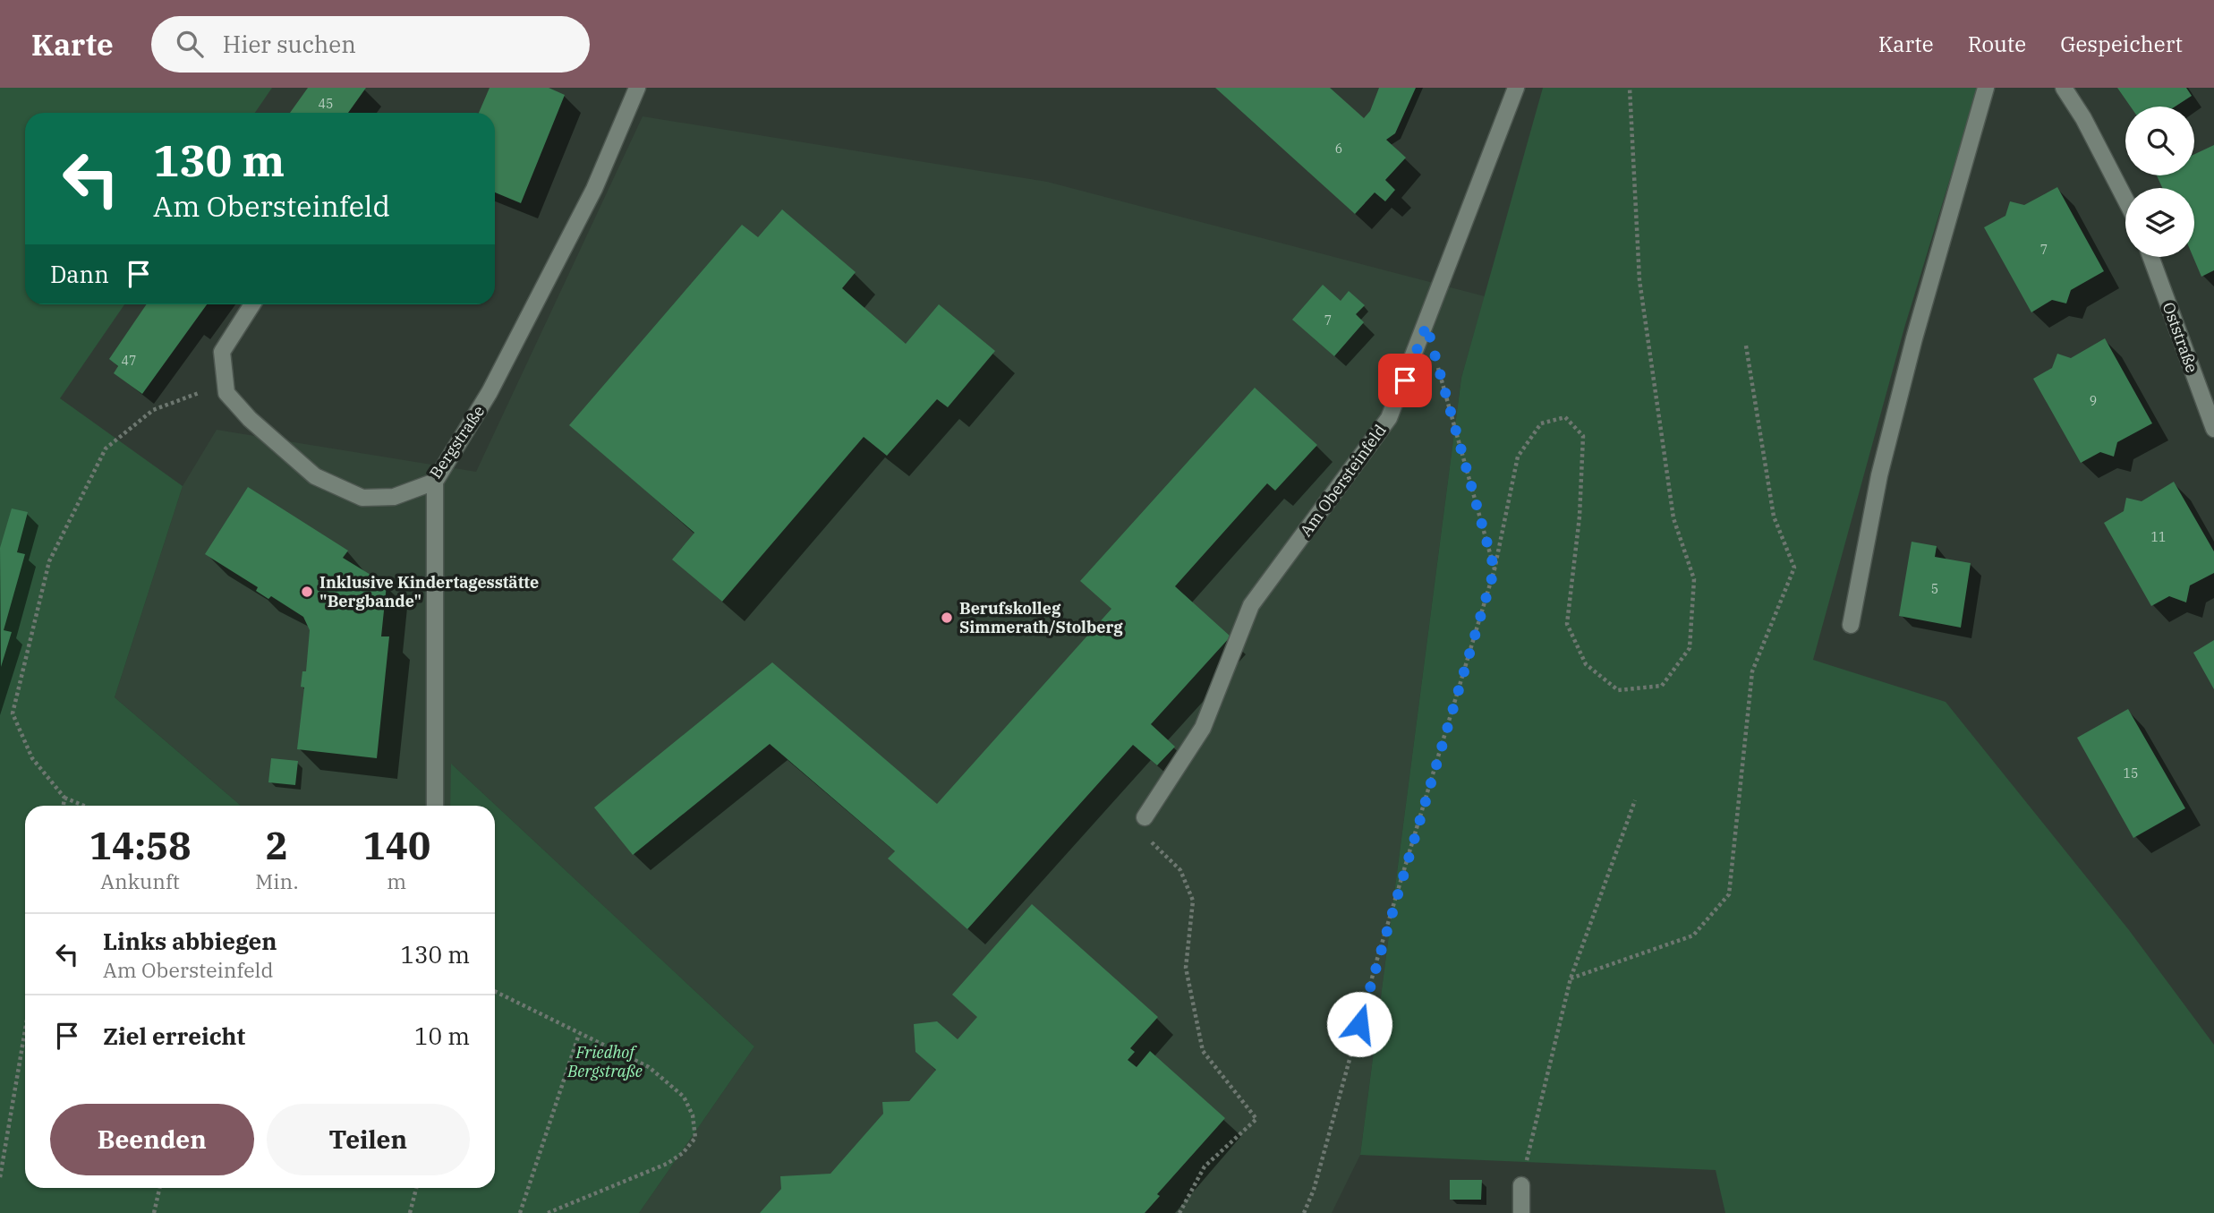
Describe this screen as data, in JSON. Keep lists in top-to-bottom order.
{
  "streets": {
    "street": ["Oststraße", "Bergstraße", "Am Obersteinfeld"]
  },
  "parks": ["Friedhof Bergstraße"],
  "places": ["Inklusive Kindertagesstätte \"Bergbande\"", "Berufskolleg Simmerath/Stolberg"],
  "house_numbers": [
    "45",
    "6",
    "7",
    "7",
    "47",
    "9",
    "11",
    "5",
    "15"
  ],
  "page": {
    "header": "Karte",
    "search": "Hier suchen",
    "nav": ["Karte", "Route", "Gespeichert"],
    "turn": ["130 m", "Am Obersteinfeld"],
    "then": "Dann",
    "eta": [
      "14:58",
      "Ankunft",
      "2",
      "Min.",
      "140",
      "m"
    ],
    "list": [
      {
        "name": "Links abbiegen",
        "note": "Am Obersteinfeld",
        "value": "130 m"
      },
      {
        "name": "Ziel erreicht",
        "value": "10 m"
      }
    ],
    "buttons": ["Beenden", "Teilen"]
  }
}
